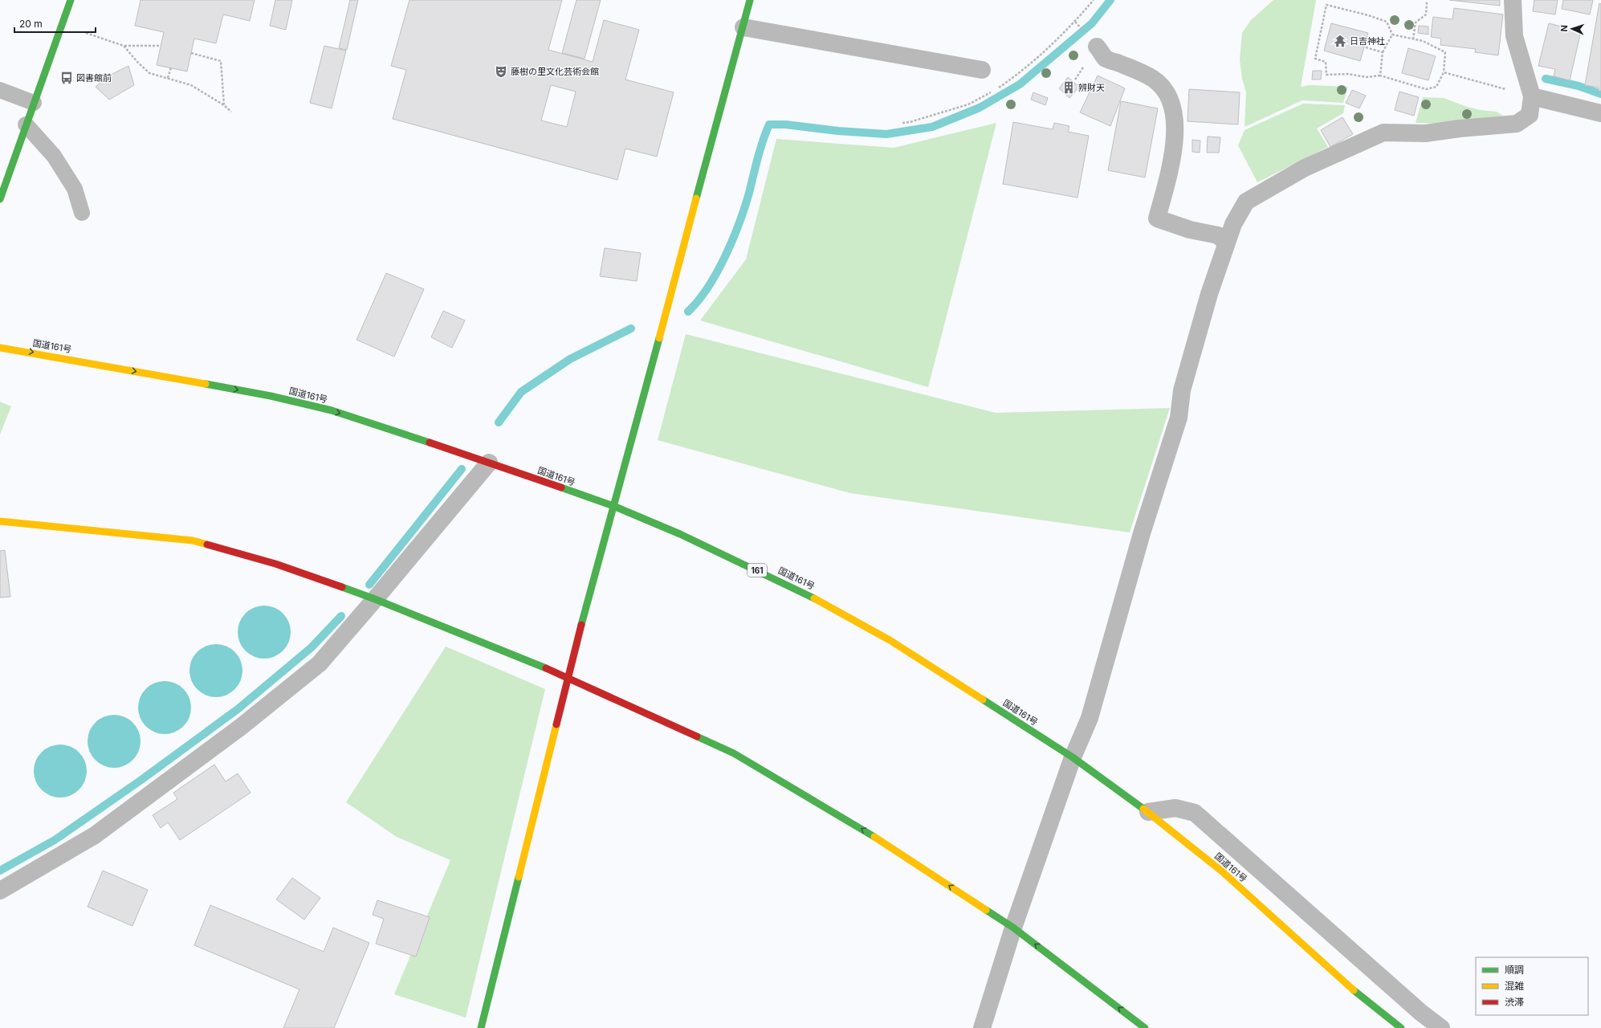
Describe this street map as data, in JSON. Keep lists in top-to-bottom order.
{
  "streets": {
    "main road": ["国道161号", "161"]
  },
  "places": {
    "temple": ["日吉神社"],
    "theatre": ["藤樹の里文化芸術会館"],
    "bus stop": ["図書館前"],
    "building": ["辨財天"]
  },
  "legend": ["順調", "混雑", "渋滞"],
  "scale_bar": "20 m",
  "north": "left"
}
